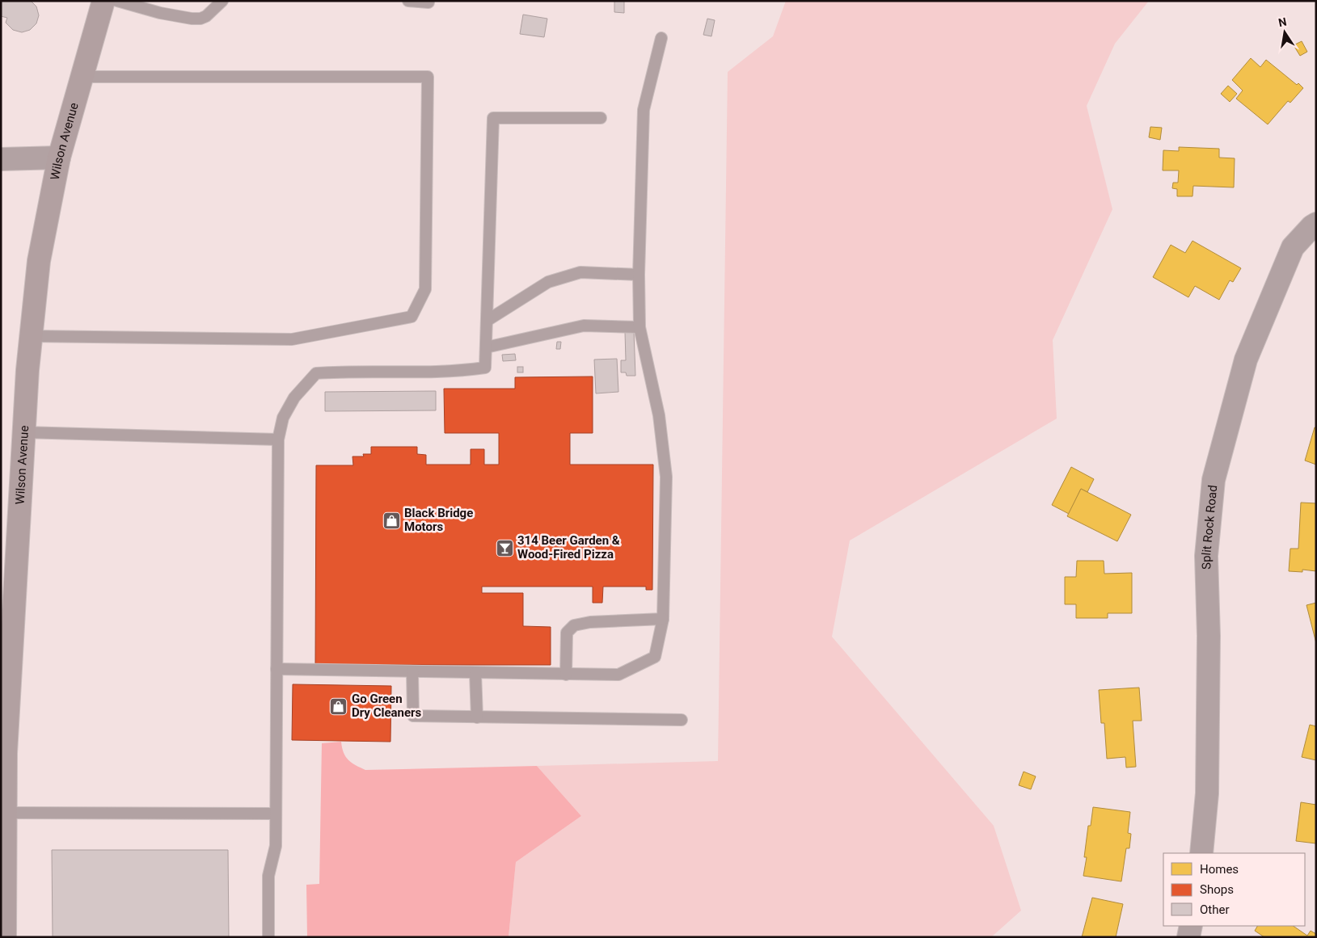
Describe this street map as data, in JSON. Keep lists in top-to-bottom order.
{
  "streets": {
    "main road": ["Wilson Avenue"],
    "street": ["Split Rock Road"]
  },
  "places": {
    "shop": ["Black Bridge Motors", "Go Green Dry Cleaners"],
    "bar": ["314 Beer Garden & Wood-Fired Pizza"]
  },
  "legend": ["Homes", "Shops", "Other"],
  "north": "top"
}
